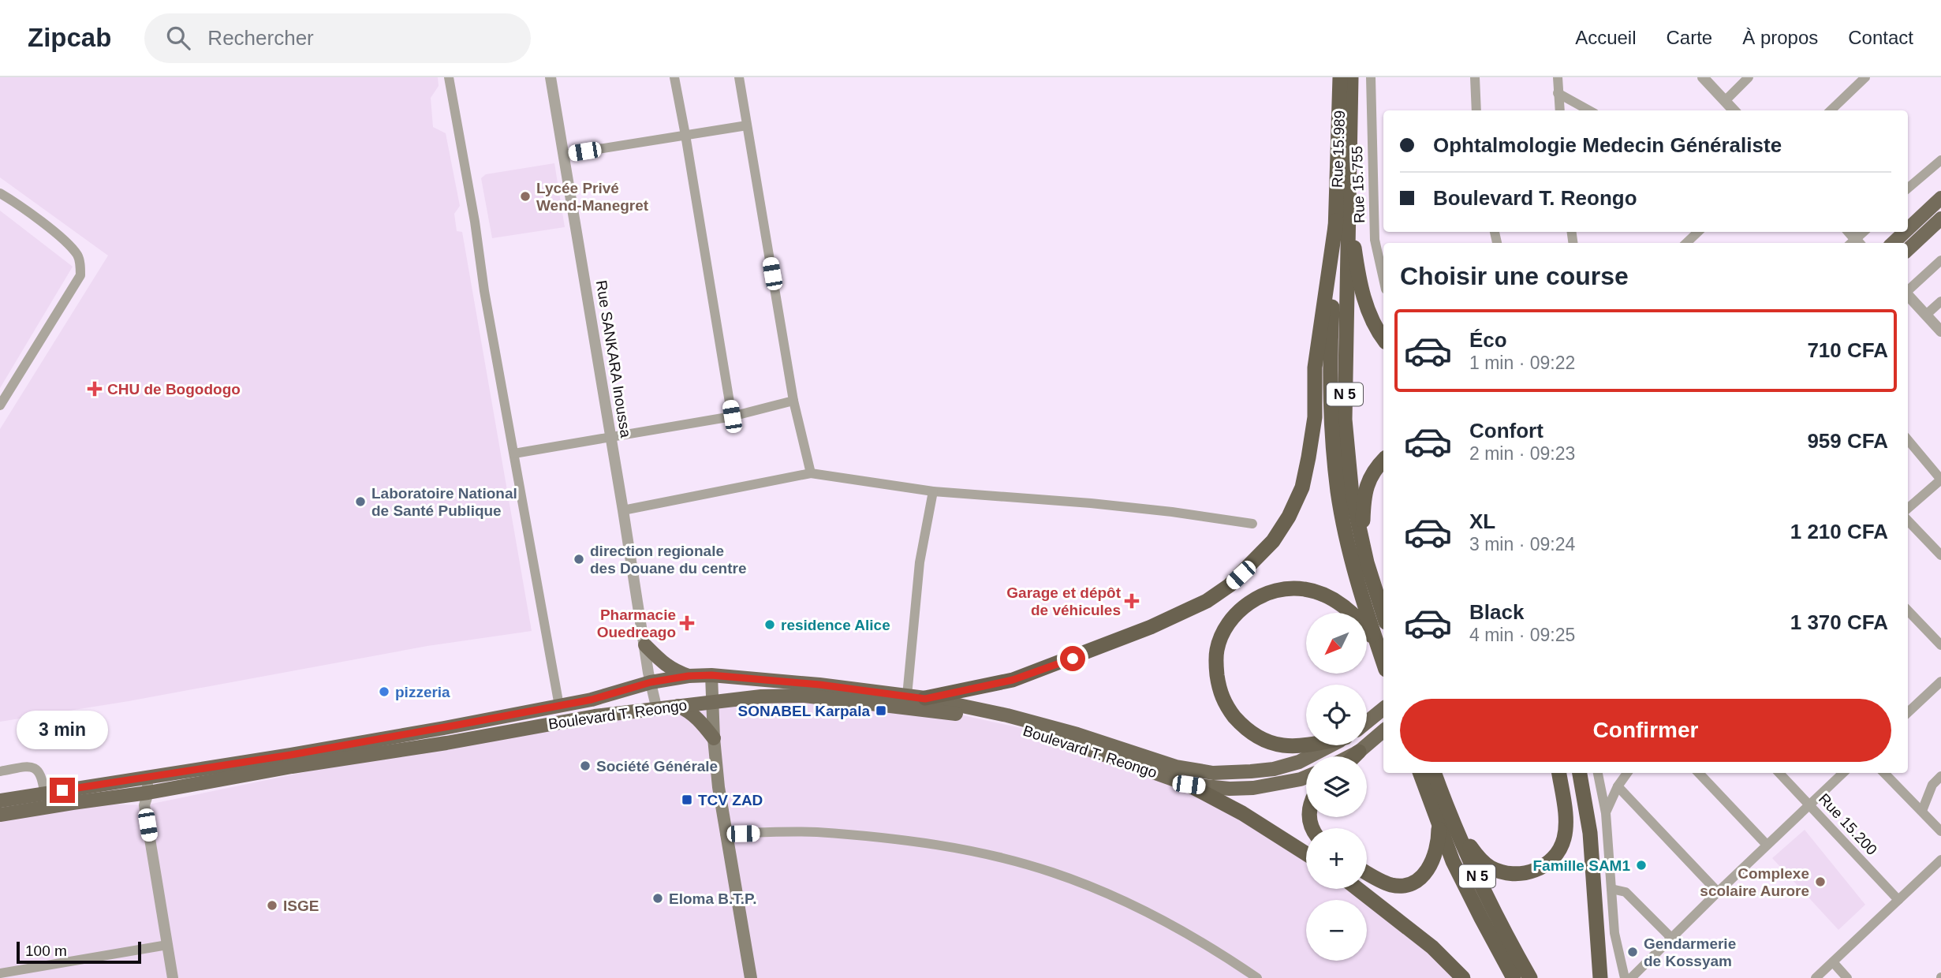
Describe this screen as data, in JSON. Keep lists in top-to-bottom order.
{
  "streets": {
    "highway": ["Rue 15.989", "N 5"],
    "main road": ["Boulevard T. Reongo"],
    "street": ["Rue 15.755", "Rue SANKARA Inoussa", "Rue 15.200"]
  },
  "crossings": [
    ["Rue 15.989", "N 5"],
    ["Rue SANKARA Inoussa", "Boulevard T. Reongo"]
  ],
  "places": {
    "other": [
      "Lycée Privé Wend-Manegret",
      "Laboratoire National de Santé Publique",
      "direction regionale des Douane du centre",
      "residence Alice",
      "pizzeria",
      "Société Générale",
      "Famille SAM1",
      "Complexe scolaire Aurore",
      "Eloma B.T.P.",
      "ISGE",
      "Gendarmerie de Kossyam"
    ],
    "health": ["CHU de Bogodogo", "Garage et dépôt de véhicules", "Pharmacie Ouedreago"],
    "transit": ["SONABEL Karpala", "TCV ZAD"]
  },
  "scale_bar": "100 m",
  "north": "bottom left",
  "page": {
    "header": "Zipcab",
    "search": "Rechercher",
    "nav": [
      "Accueil",
      "Carte",
      "À propos",
      "Contact"
    ],
    "banner": ["Ophtalmologie Medecin Généraliste", "Boulevard T. Reongo"],
    "heading": "Choisir une course",
    "list": [
      {
        "name": "Éco",
        "note": "1 min · 09:22",
        "value": "710 CFA"
      },
      {
        "name": "Confort",
        "note": "2 min · 09:23",
        "value": "959 CFA"
      },
      {
        "name": "XL",
        "note": "3 min · 09:24",
        "value": "1 210 CFA"
      },
      {
        "name": "Black",
        "note": "4 min · 09:25",
        "value": "1 370 CFA"
      }
    ],
    "map_buttons": ["+", "−"],
    "buttons": "Confirmer",
    "bubble": "3 min",
    "scale": "100 m"
  }
}
